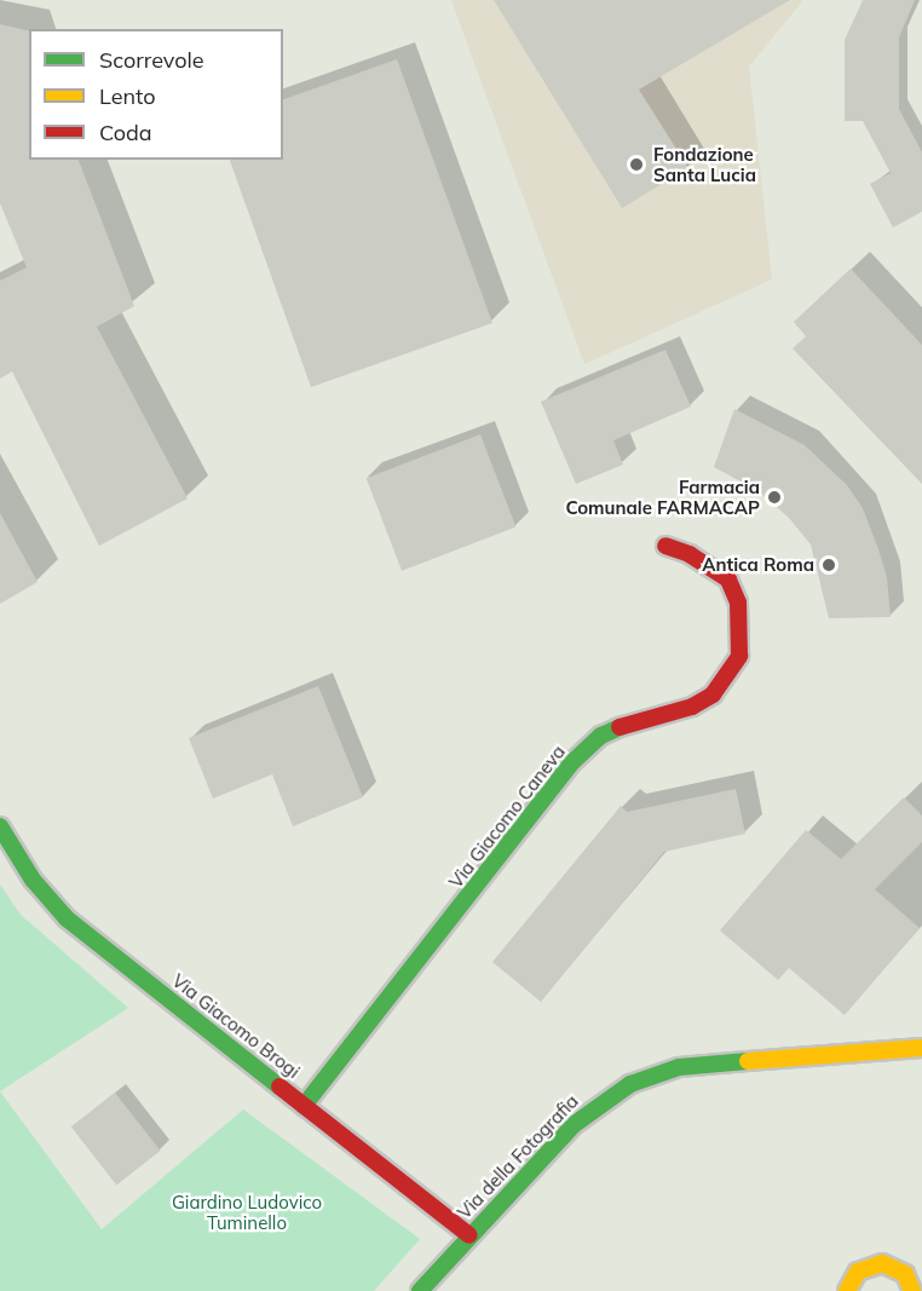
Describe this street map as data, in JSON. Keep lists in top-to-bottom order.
{
  "streets": {
    "street": ["Via Giacomo Caneva", "Via Giacomo Brogi", "Via della Fotografia"]
  },
  "crossings": [
    ["Via Giacomo Caneva", "Via Giacomo Brogi"],
    ["Via Giacomo Brogi", "Via della Fotografia"]
  ],
  "parks": ["Giardino Ludovico Tuminello"],
  "places": ["Fondazione Santa Lucia", "Farmacia Comunale FARMACAP", "Antica Roma"],
  "legend": ["Scorrevole", "Lento", "Coda"]
}
